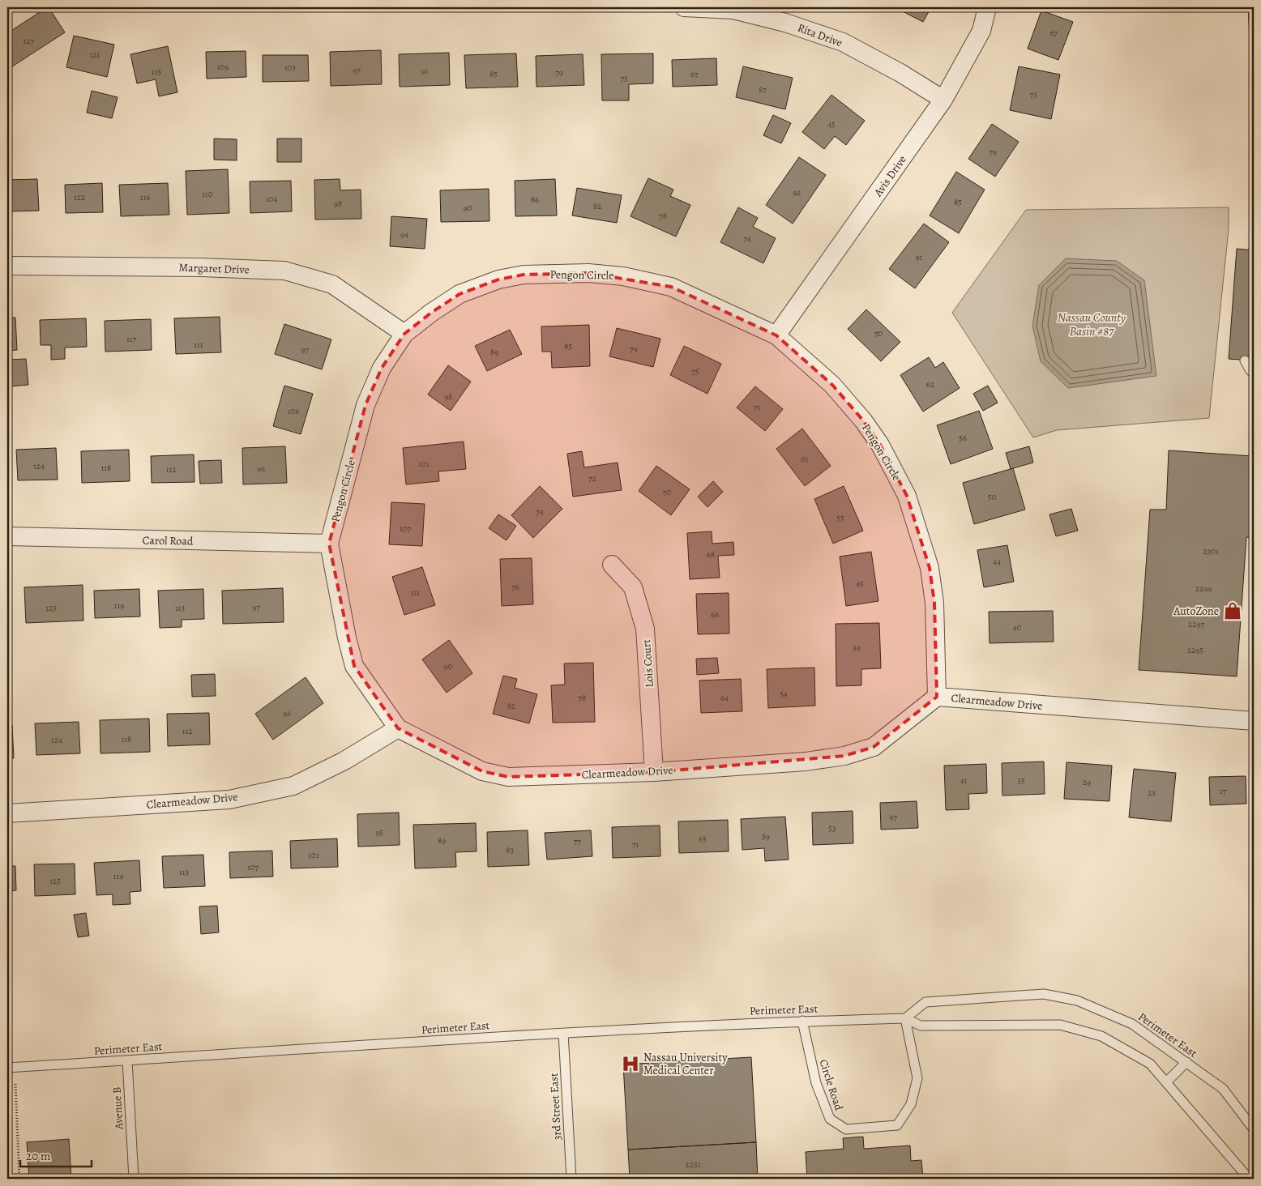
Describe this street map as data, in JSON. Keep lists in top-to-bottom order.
{
  "streets": {
    "street": [
      "Rita Drive",
      "Avis Drive",
      "Margaret Drive",
      "Pengon Circle",
      "Carol Road",
      "Lois Court",
      "Clearmeadow Drive"
    ],
    "lane": [
      "Perimeter East",
      "Circle Road",
      "3rd Street East",
      "Avenue B"
    ]
  },
  "crossings": [
    ["Rita Drive", "Avis Drive"],
    ["Avis Drive", "Pengon Circle"],
    ["Margaret Drive", "Pengon Circle"],
    ["Pengon Circle", "Carol Road"],
    ["Pengon Circle", "Clearmeadow Drive"],
    ["Lois Court", "Clearmeadow Drive"],
    ["Perimeter East", "Circle Road"],
    ["Perimeter East", "3rd Street East"],
    ["Perimeter East", "Avenue B"]
  ],
  "water": ["Nassau County Basin #87"],
  "places": {
    "shop": ["AutoZone"],
    "hospital": ["Nassau University Medical Center"]
  },
  "house_numbers": [
    "67",
    "127",
    "121",
    "109",
    "103",
    "97",
    "91",
    "115",
    "79",
    "85",
    "67",
    "73",
    "57",
    "73",
    "45",
    "79",
    "92",
    "110",
    "122",
    "116",
    "104",
    "86",
    "85",
    "98",
    "82",
    "90",
    "78",
    "94",
    "74",
    "91",
    "70",
    "117",
    "111",
    "85",
    "79",
    "97",
    "89",
    "75",
    "62",
    "95",
    "71",
    "106",
    "56",
    "61",
    "101",
    "124",
    "118",
    "96",
    "112",
    "72",
    "70",
    "50",
    "74",
    "55",
    "107",
    "2301",
    "68",
    "44",
    "45",
    "76",
    "2299",
    "111",
    "119",
    "97",
    "125",
    "113",
    "66",
    "2297",
    "40",
    "39",
    "2295",
    "90",
    "54",
    "78",
    "64",
    "82",
    "96",
    "112",
    "118",
    "124",
    "41",
    "35",
    "29",
    "17",
    "23",
    "47",
    "53",
    "95",
    "59",
    "65",
    "89",
    "77",
    "71",
    "83",
    "101",
    "107",
    "113",
    "119",
    "125",
    "2251"
  ],
  "scale_bar": "20 m"
}
